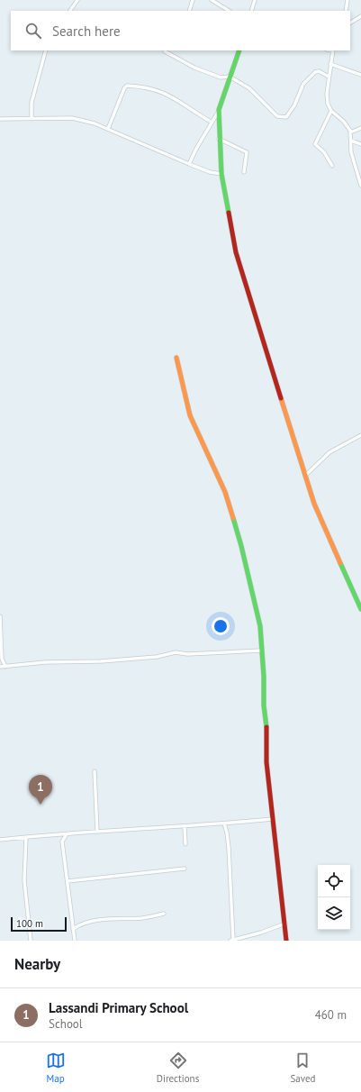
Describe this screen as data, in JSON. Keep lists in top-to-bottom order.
{
  "scale_bar": "100 m",
  "page": {
    "search": "Search here",
    "pins": "1",
    "scale": "100 m",
    "heading": "Nearby",
    "list": [
      {
        "mark": "1",
        "name": "Lassandi Primary School",
        "note": "School",
        "value": "460 m"
      }
    ],
    "nav": ["Map", "Directions", "Saved"]
  }
}
